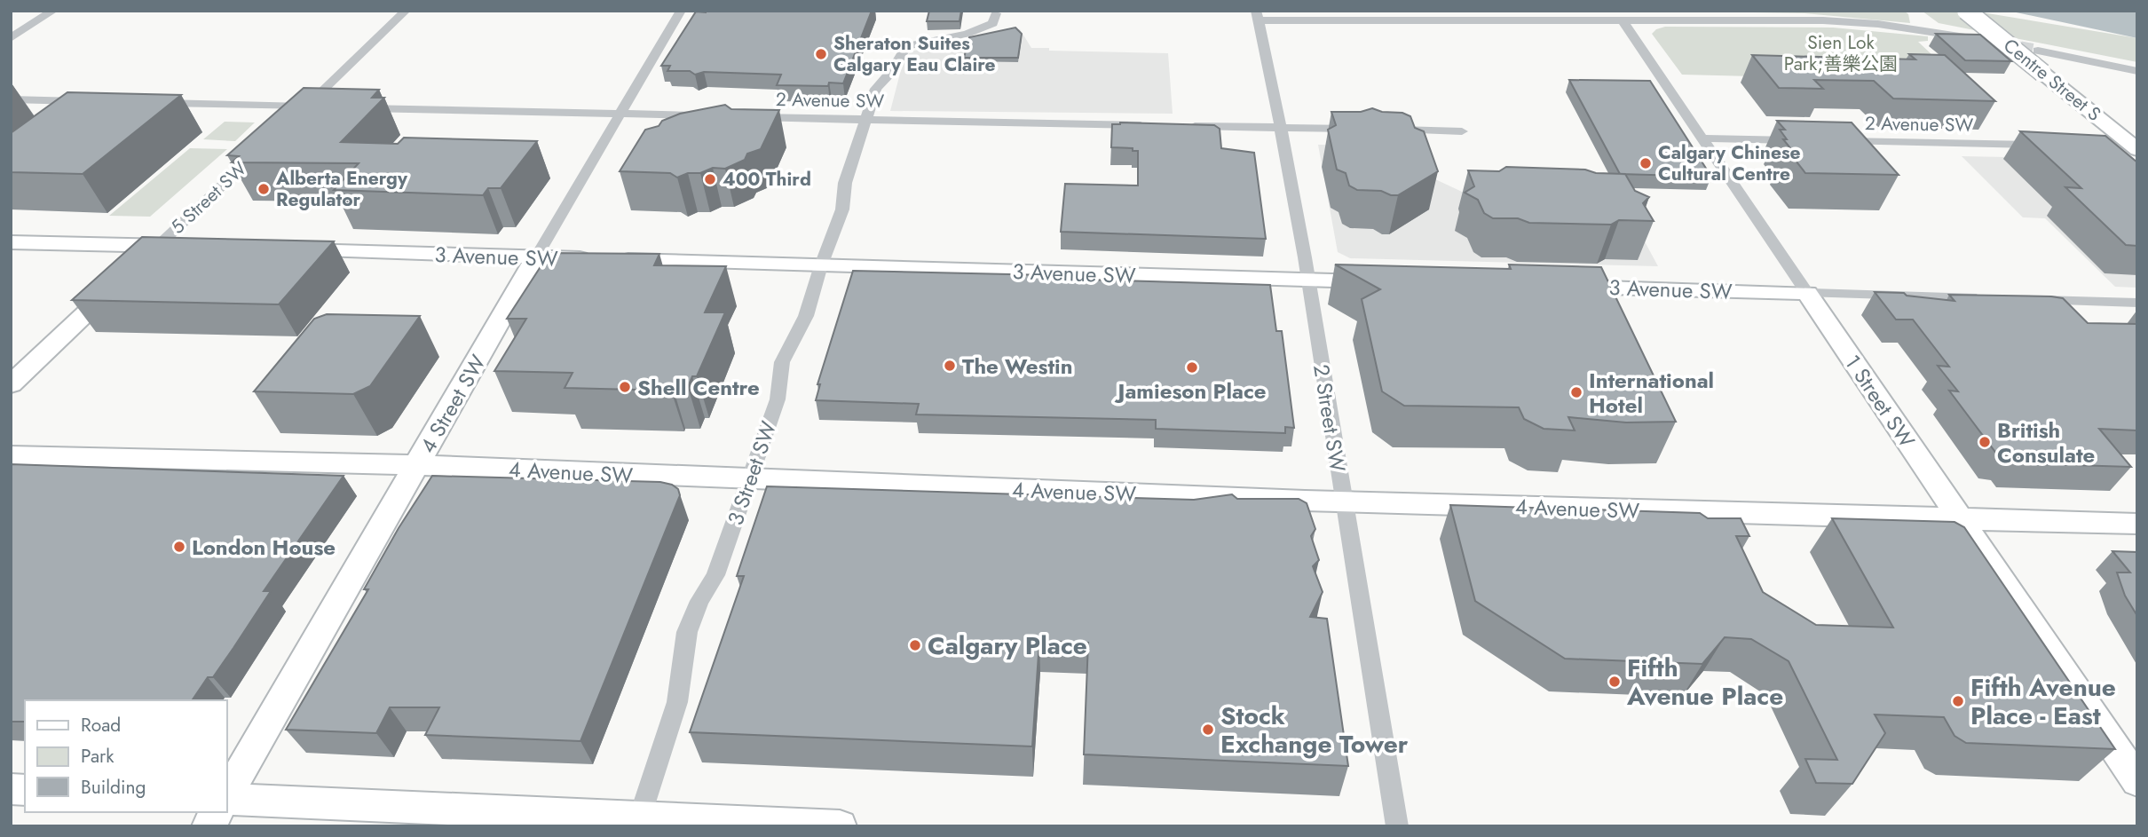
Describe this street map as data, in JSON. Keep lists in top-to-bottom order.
{
  "streets": {
    "main road": [
      "Centre Street S",
      "5 Street SW",
      "3 Avenue SW",
      "1 Street SW",
      "4 Street SW",
      "4 Avenue SW"
    ],
    "street": ["2 Avenue SW", "2 Street SW", "3 Street SW"]
  },
  "crossings": [
    ["2 Avenue SW", "3 Street SW"],
    ["3 Avenue SW", "1 Street SW"],
    ["3 Avenue SW", "4 Street SW"],
    ["3 Avenue SW", "2 Street SW"],
    ["3 Avenue SW", "3 Street SW"],
    ["1 Street SW", "4 Avenue SW"],
    ["4 Street SW", "4 Avenue SW"],
    ["2 Street SW", "4 Avenue SW"],
    ["4 Avenue SW", "3 Street SW"]
  ],
  "parks": ["Sien Lok Park;善樂公園"],
  "places": [
    "Sheraton Suites Calgary Eau Claire",
    "Calgary Chinese Cultural Centre",
    "400 Third",
    "Alberta Energy Regulator",
    "The Westin",
    "Jamieson Place",
    "Shell Centre",
    "International Hotel",
    "British Consulate",
    "London House",
    "Calgary Place",
    "Fifth Avenue Place",
    "Fifth Avenue Place - East",
    "Stock Exchange Tower"
  ],
  "legend": ["Road", "Park", "Building"]
}
